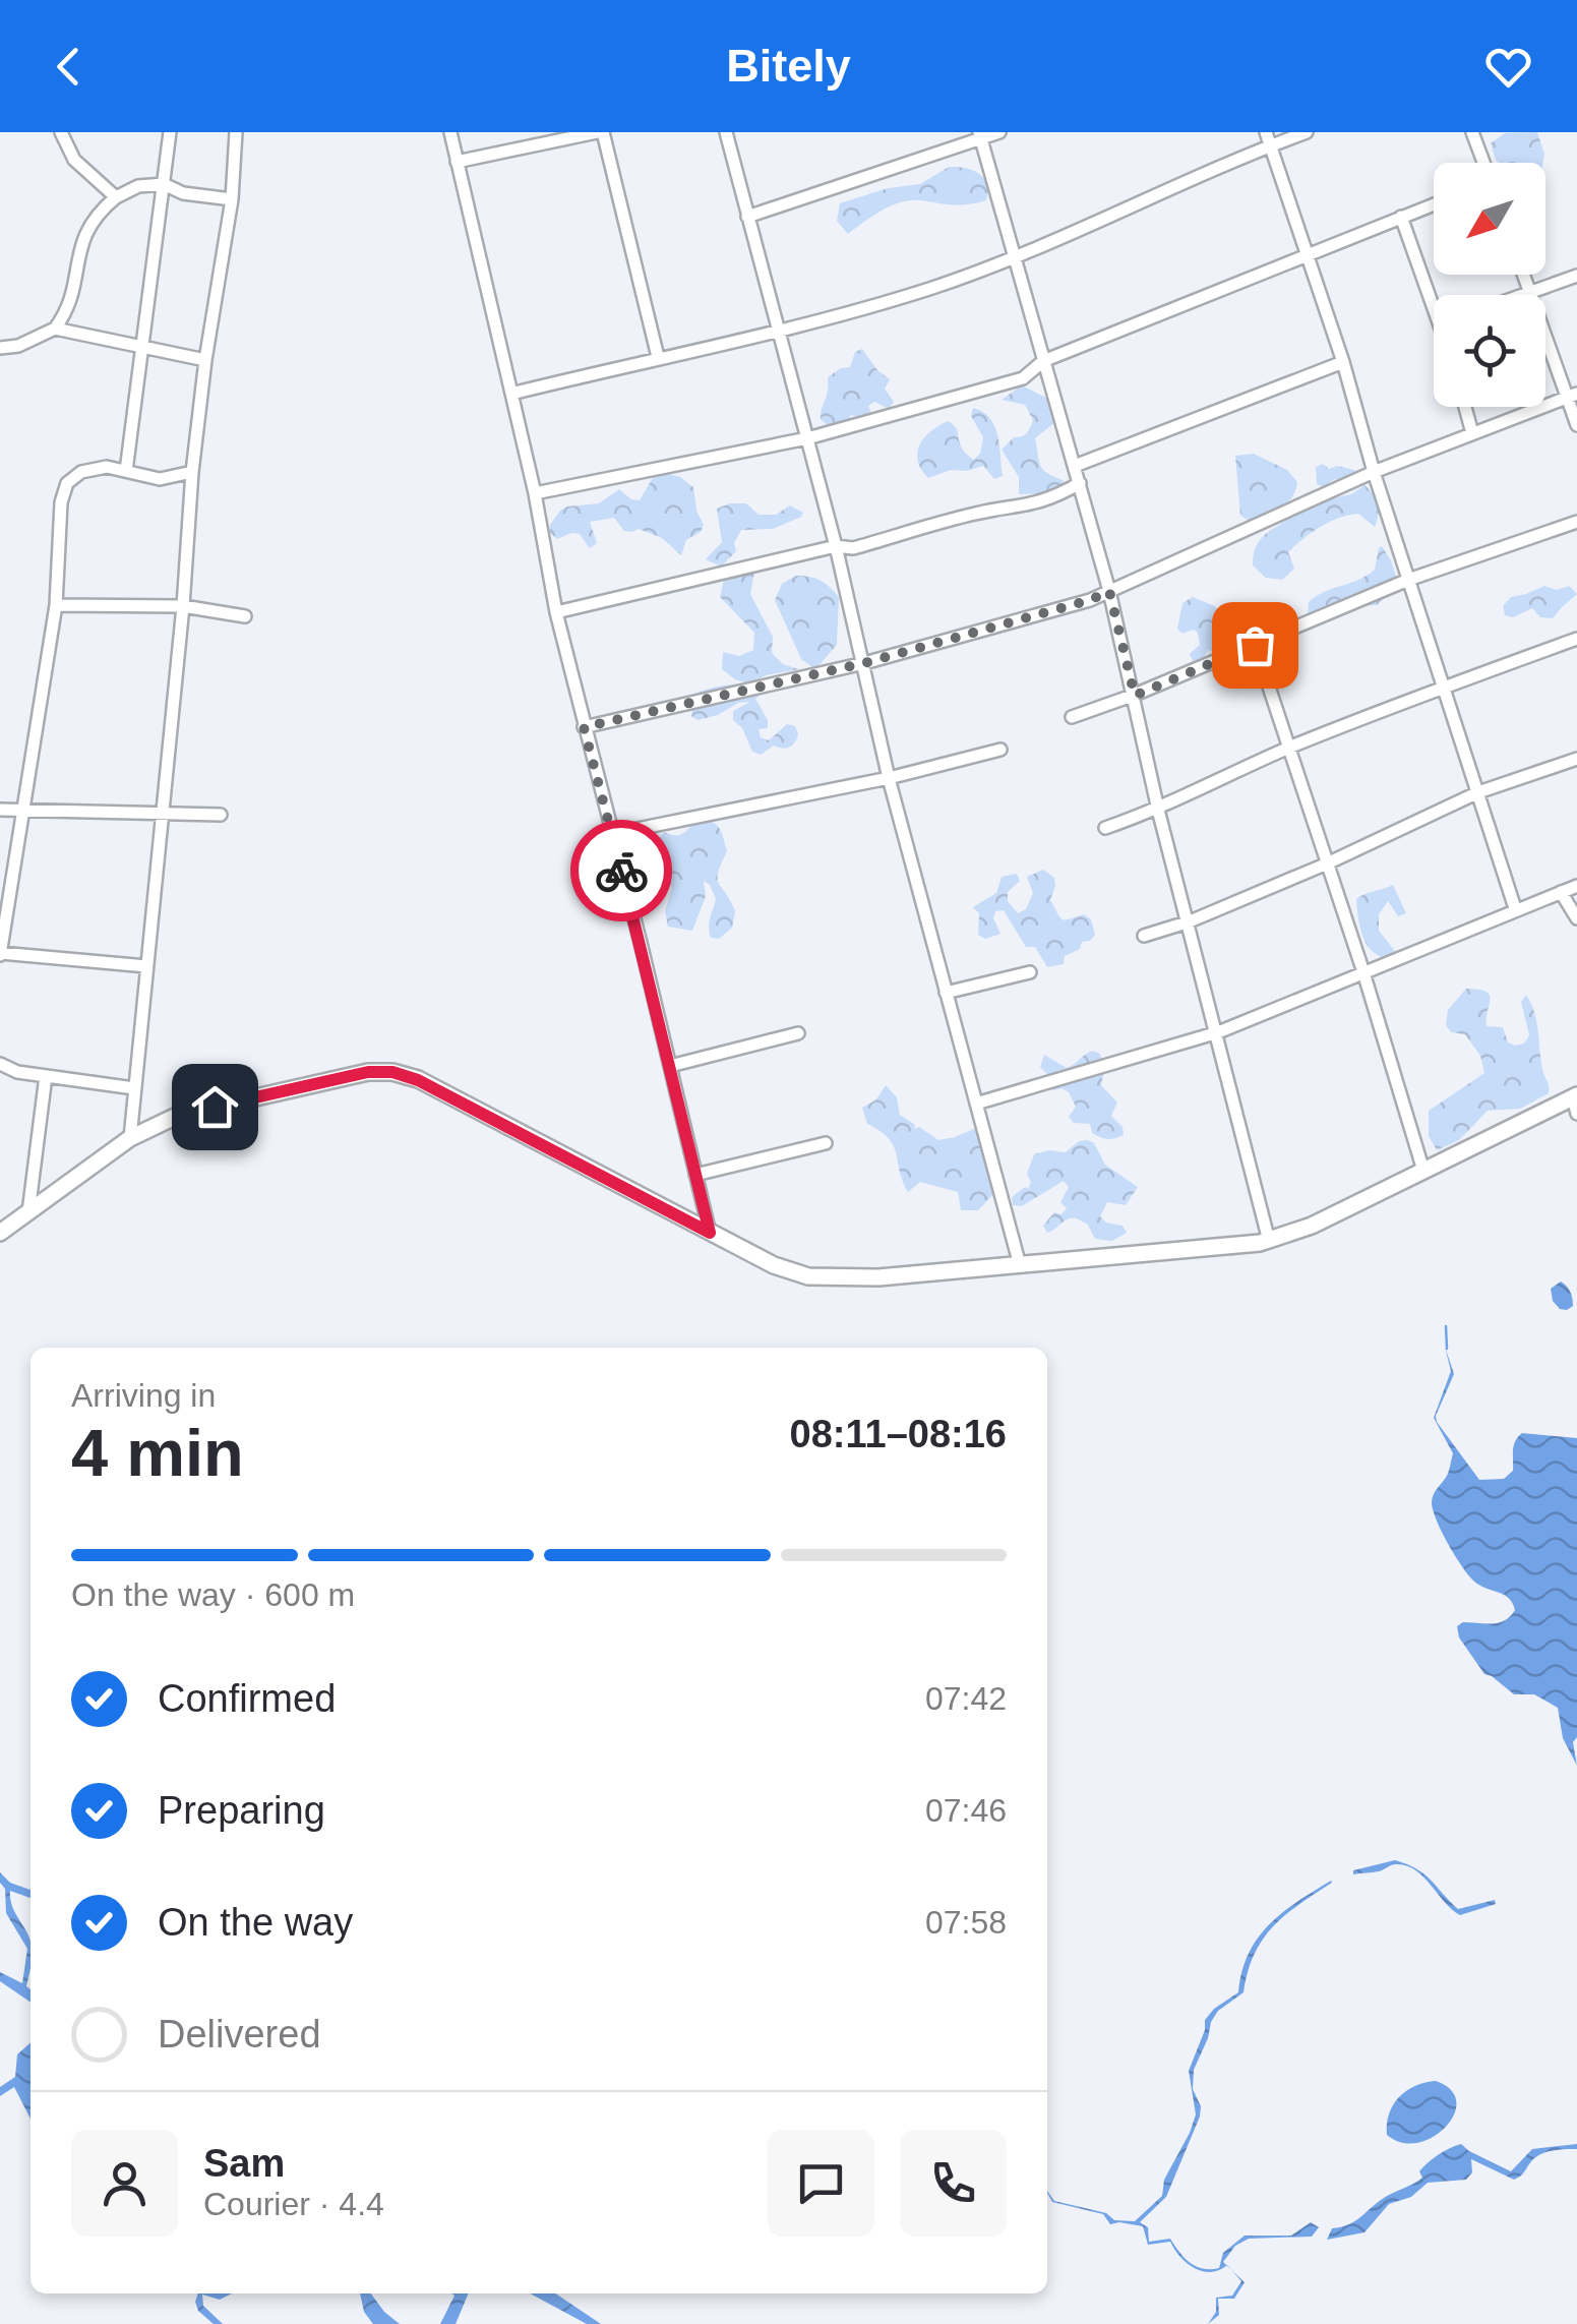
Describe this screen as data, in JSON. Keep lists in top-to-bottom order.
{
  "north": "bottom left",
  "page": {
    "header": "Bitely",
    "heading": ["4 min", "Arriving in", "08:11–08:16"],
    "panel": ["Sam", "Courier · 4.4"],
    "bar": "On the way · 600 m",
    "list": [
      ["Confirmed", "07:42"],
      ["Preparing", "07:46"],
      ["On the way", "07:58"],
      "Delivered"
    ]
  }
}
